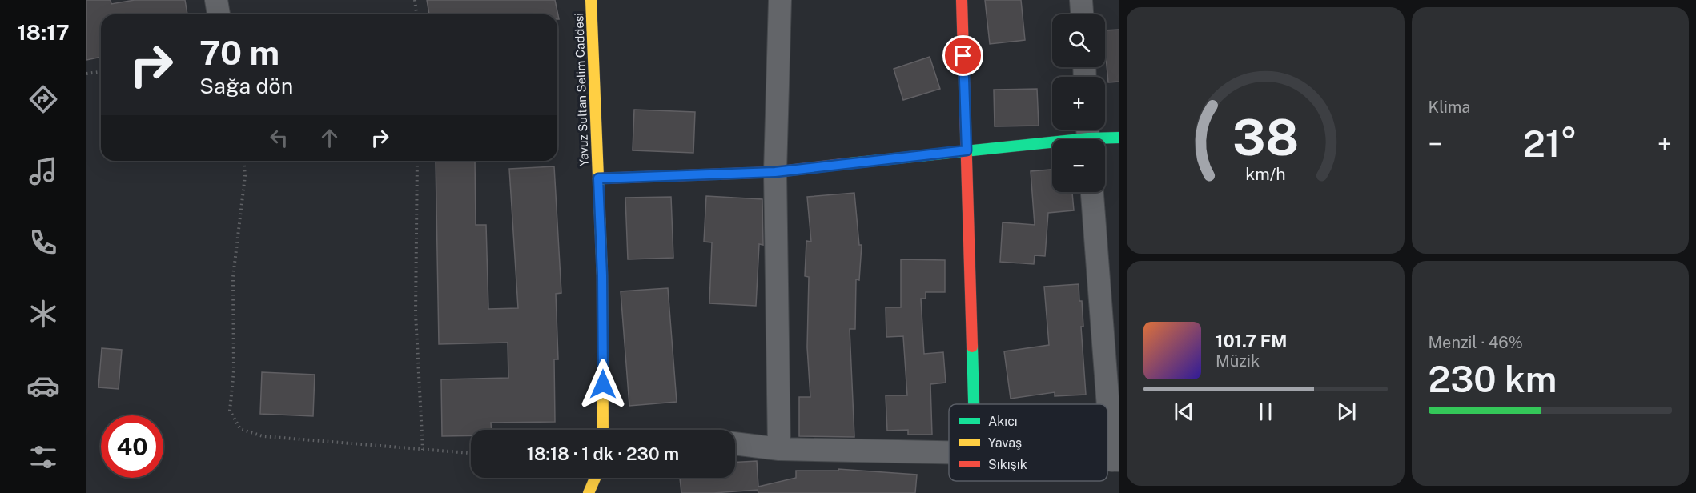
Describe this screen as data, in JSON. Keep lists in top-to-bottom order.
{
  "streets": {
    "street": ["Yavuz Sultan Selim Caddesi"]
  },
  "legend": ["Akıcı", "Yavaş", "Sıkışık"],
  "page": {
    "tabs": "18:17",
    "tile": [
      "Klima",
      ["Menzil · 46%", "230 km"]
    ],
    "map_buttons": ["+", "−"],
    "turn": ["70 m", "Sağa dön"],
    "heat": ["−", "21°", "+"],
    "song": ["101.7 FM", "Müzik"],
    "limit": "40",
    "trip": "18:18 · 1 dk · 230 m",
    "gauge": ["38", "km/h"]
  }
}
